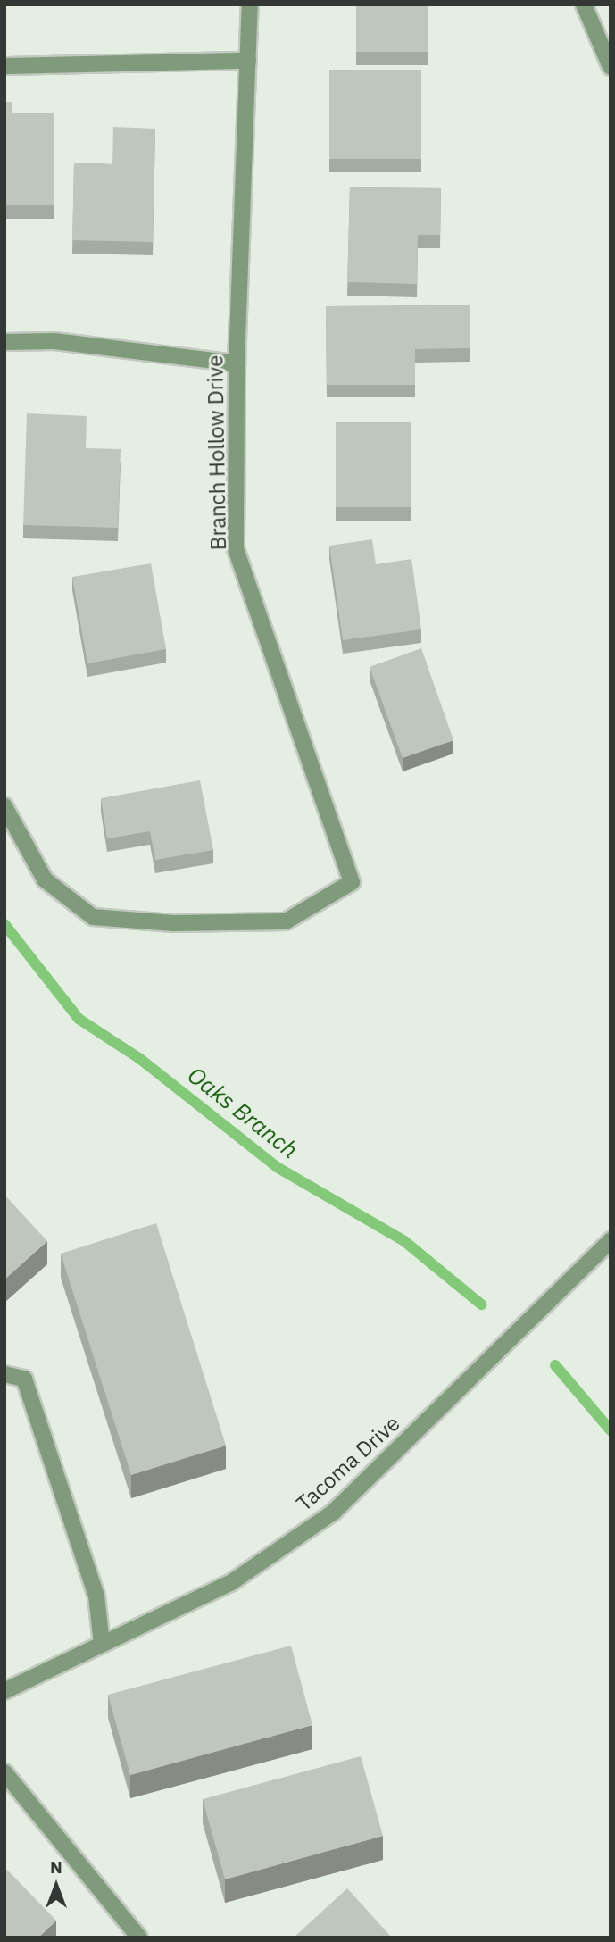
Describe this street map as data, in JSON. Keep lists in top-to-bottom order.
{
  "streets": {
    "street": ["Branch Hollow Drive", "Tacoma Drive"]
  },
  "water": ["Oaks Branch"],
  "north": "top"
}
